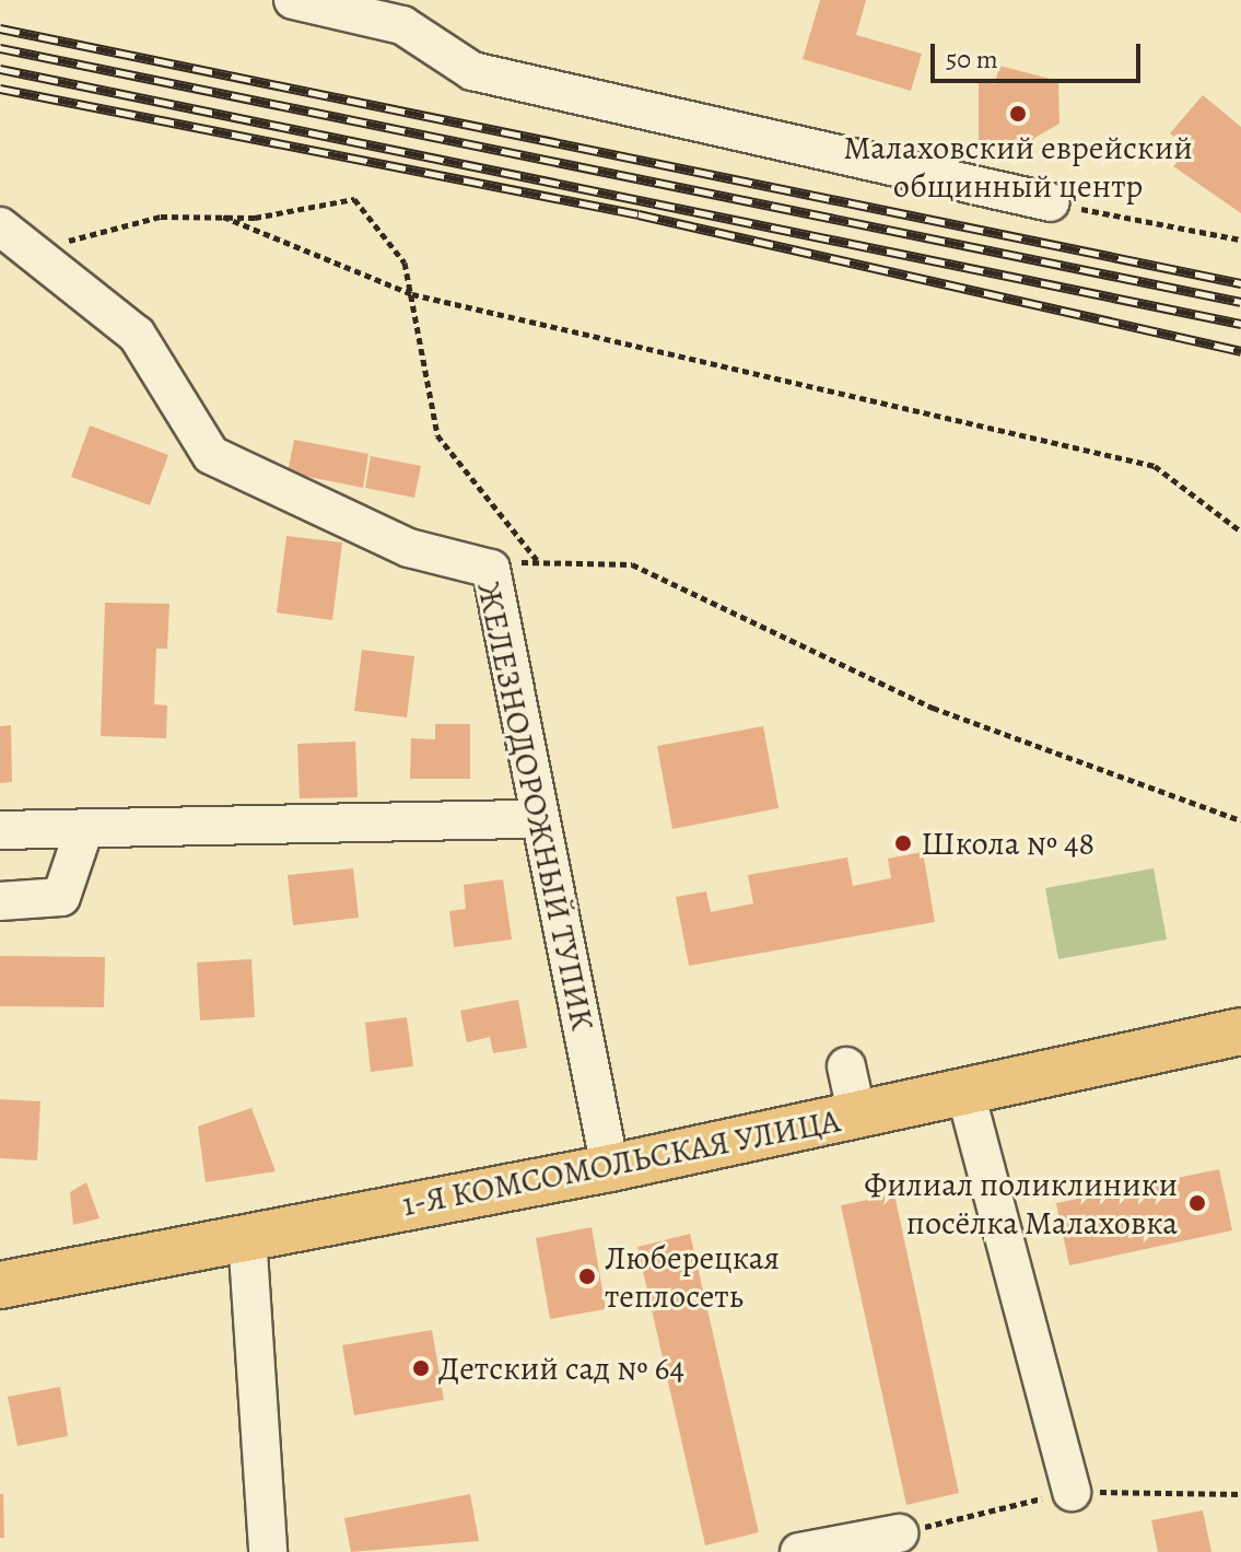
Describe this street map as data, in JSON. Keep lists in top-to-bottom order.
{
  "streets": {
    "main road": ["1-Я КОМСОМОЛЬСКАЯ УЛИЦА"],
    "street": ["ЖЕЛЕЗНОДОРОЖНЫЙ ТУПИК"]
  },
  "crossings": [
    ["ЖЕЛЕЗНОДОРОЖНЫЙ ТУПИК", "1-Я КОМСОМОЛЬСКАЯ УЛИЦА"]
  ],
  "places": [
    "Малаховский еврейский общинный центр",
    "Школа № 48",
    "Филиал поликлиники посёлка Малаховка",
    "Люберецкая теплосеть",
    "Детский сад № 64"
  ],
  "scale_bar": "50 m"
}
